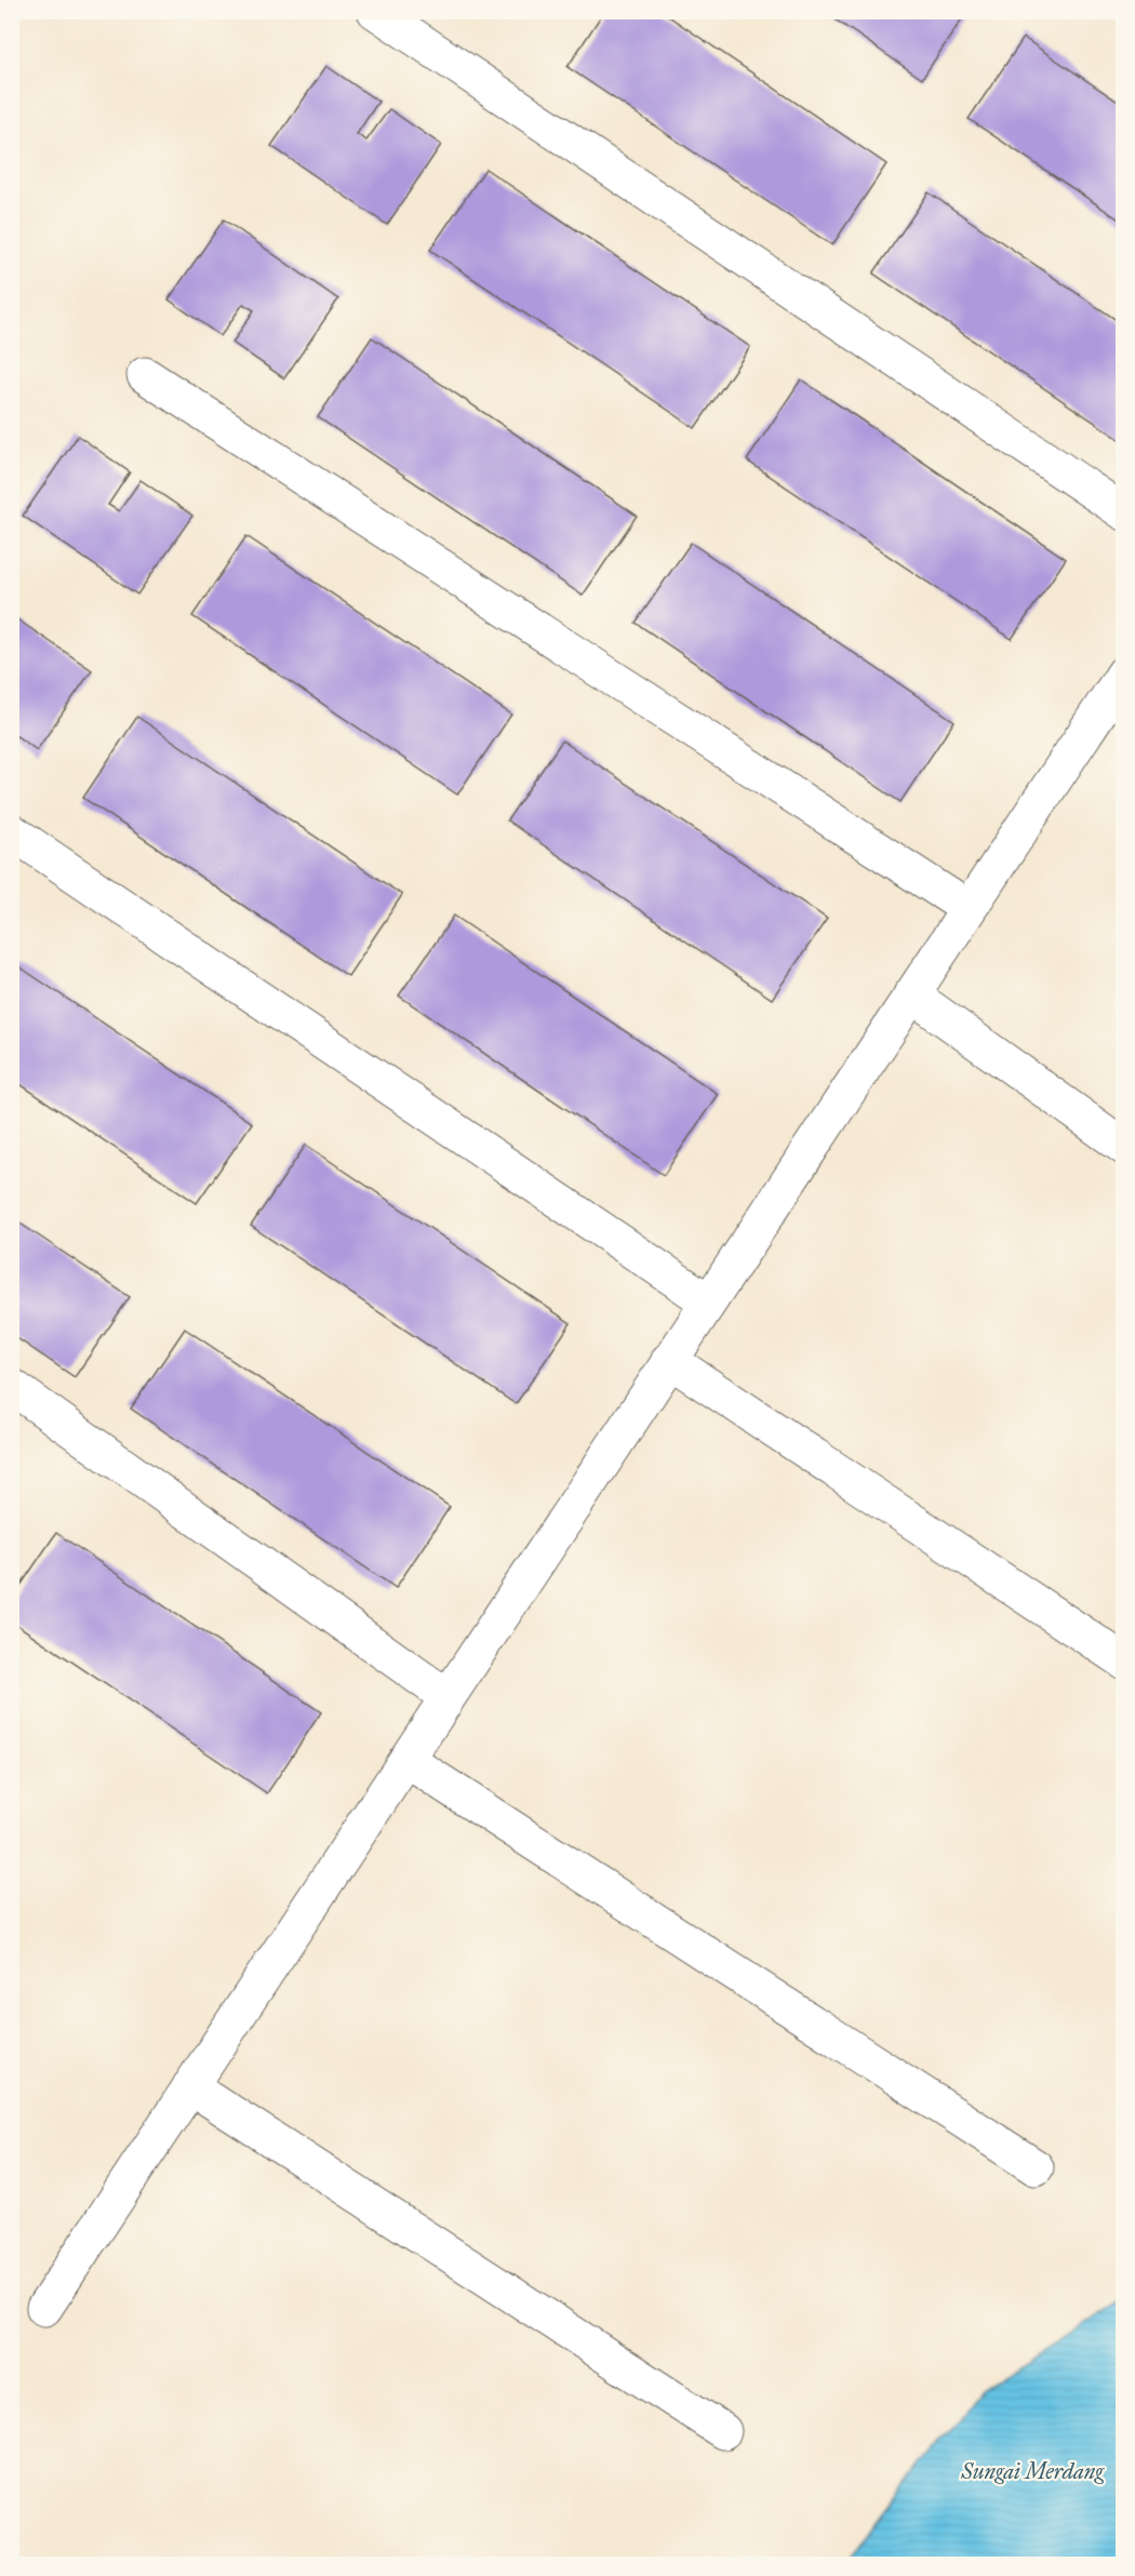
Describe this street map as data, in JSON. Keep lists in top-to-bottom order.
{
  "water": ["Sungai Merdang"]
}
